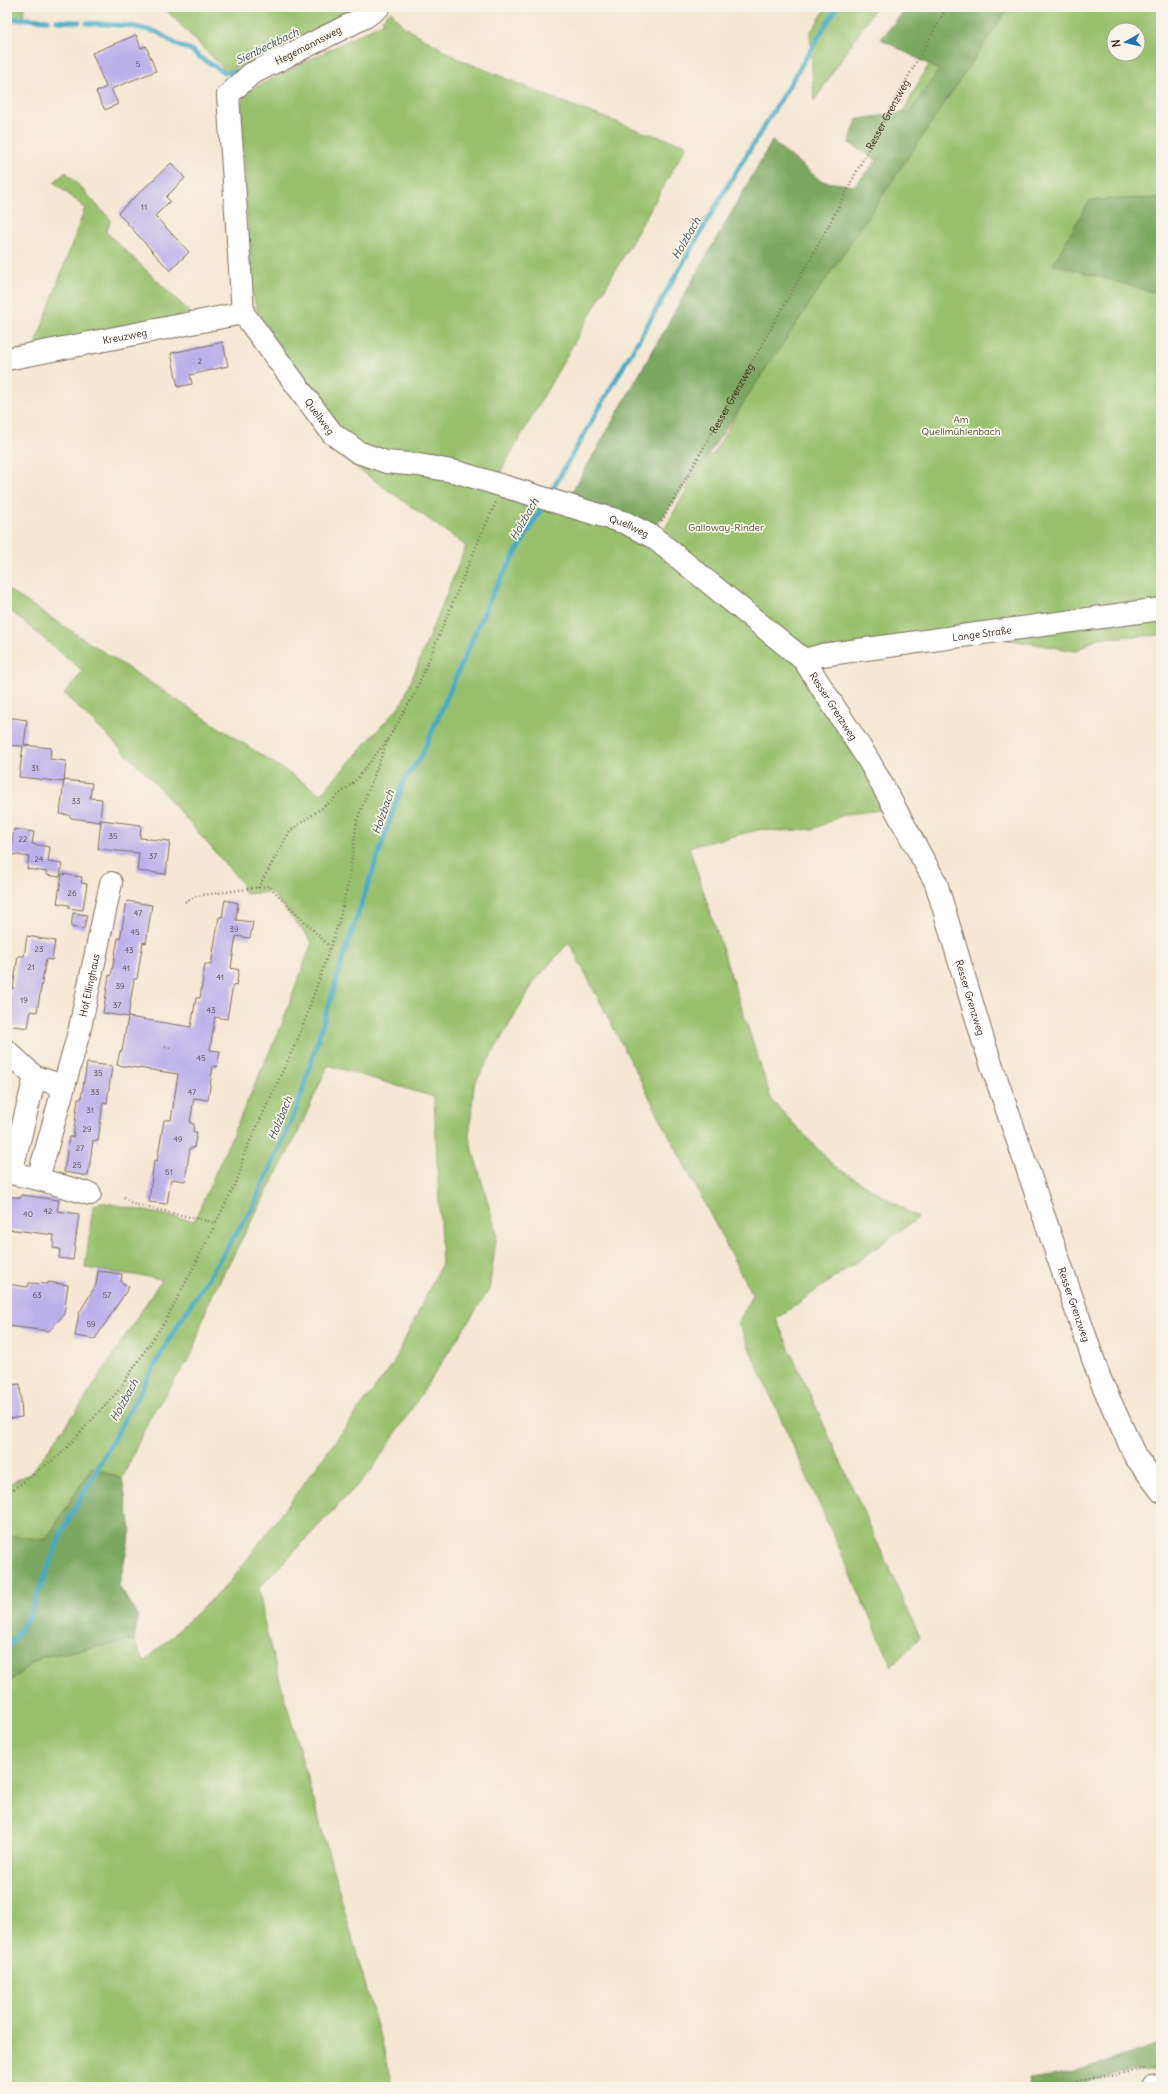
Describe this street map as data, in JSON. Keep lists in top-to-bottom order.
{
  "streets": {
    "street": [
      "Hegemannsweg",
      "Resser Grenzweg",
      "Kreuzweg",
      "Quellweg",
      "Lange Straße",
      "Hof Ellinghaus"
    ]
  },
  "crossings": [
    ["Hegemannsweg", "Kreuzweg"],
    ["Hegemannsweg", "Quellweg"],
    ["Resser Grenzweg", "Quellweg"],
    ["Resser Grenzweg", "Lange Straße"],
    ["Kreuzweg", "Quellweg"]
  ],
  "water": ["Sienbeckbach", "Holzbach"],
  "parks": ["Am Quellmühlenbach", "Galloway-Rinder"],
  "house_numbers": [
    "5",
    "11",
    "2",
    "31",
    "33",
    "35",
    "22",
    "37",
    "24",
    "26",
    "47",
    "39",
    "45",
    "23",
    "43",
    "21",
    "41",
    "41",
    "39",
    "19",
    "37",
    "43",
    "45",
    "35",
    "33",
    "47",
    "31",
    "29",
    "49",
    "27",
    "25",
    "51",
    "42",
    "40",
    "63",
    "57",
    "59"
  ],
  "north": "left"
}
